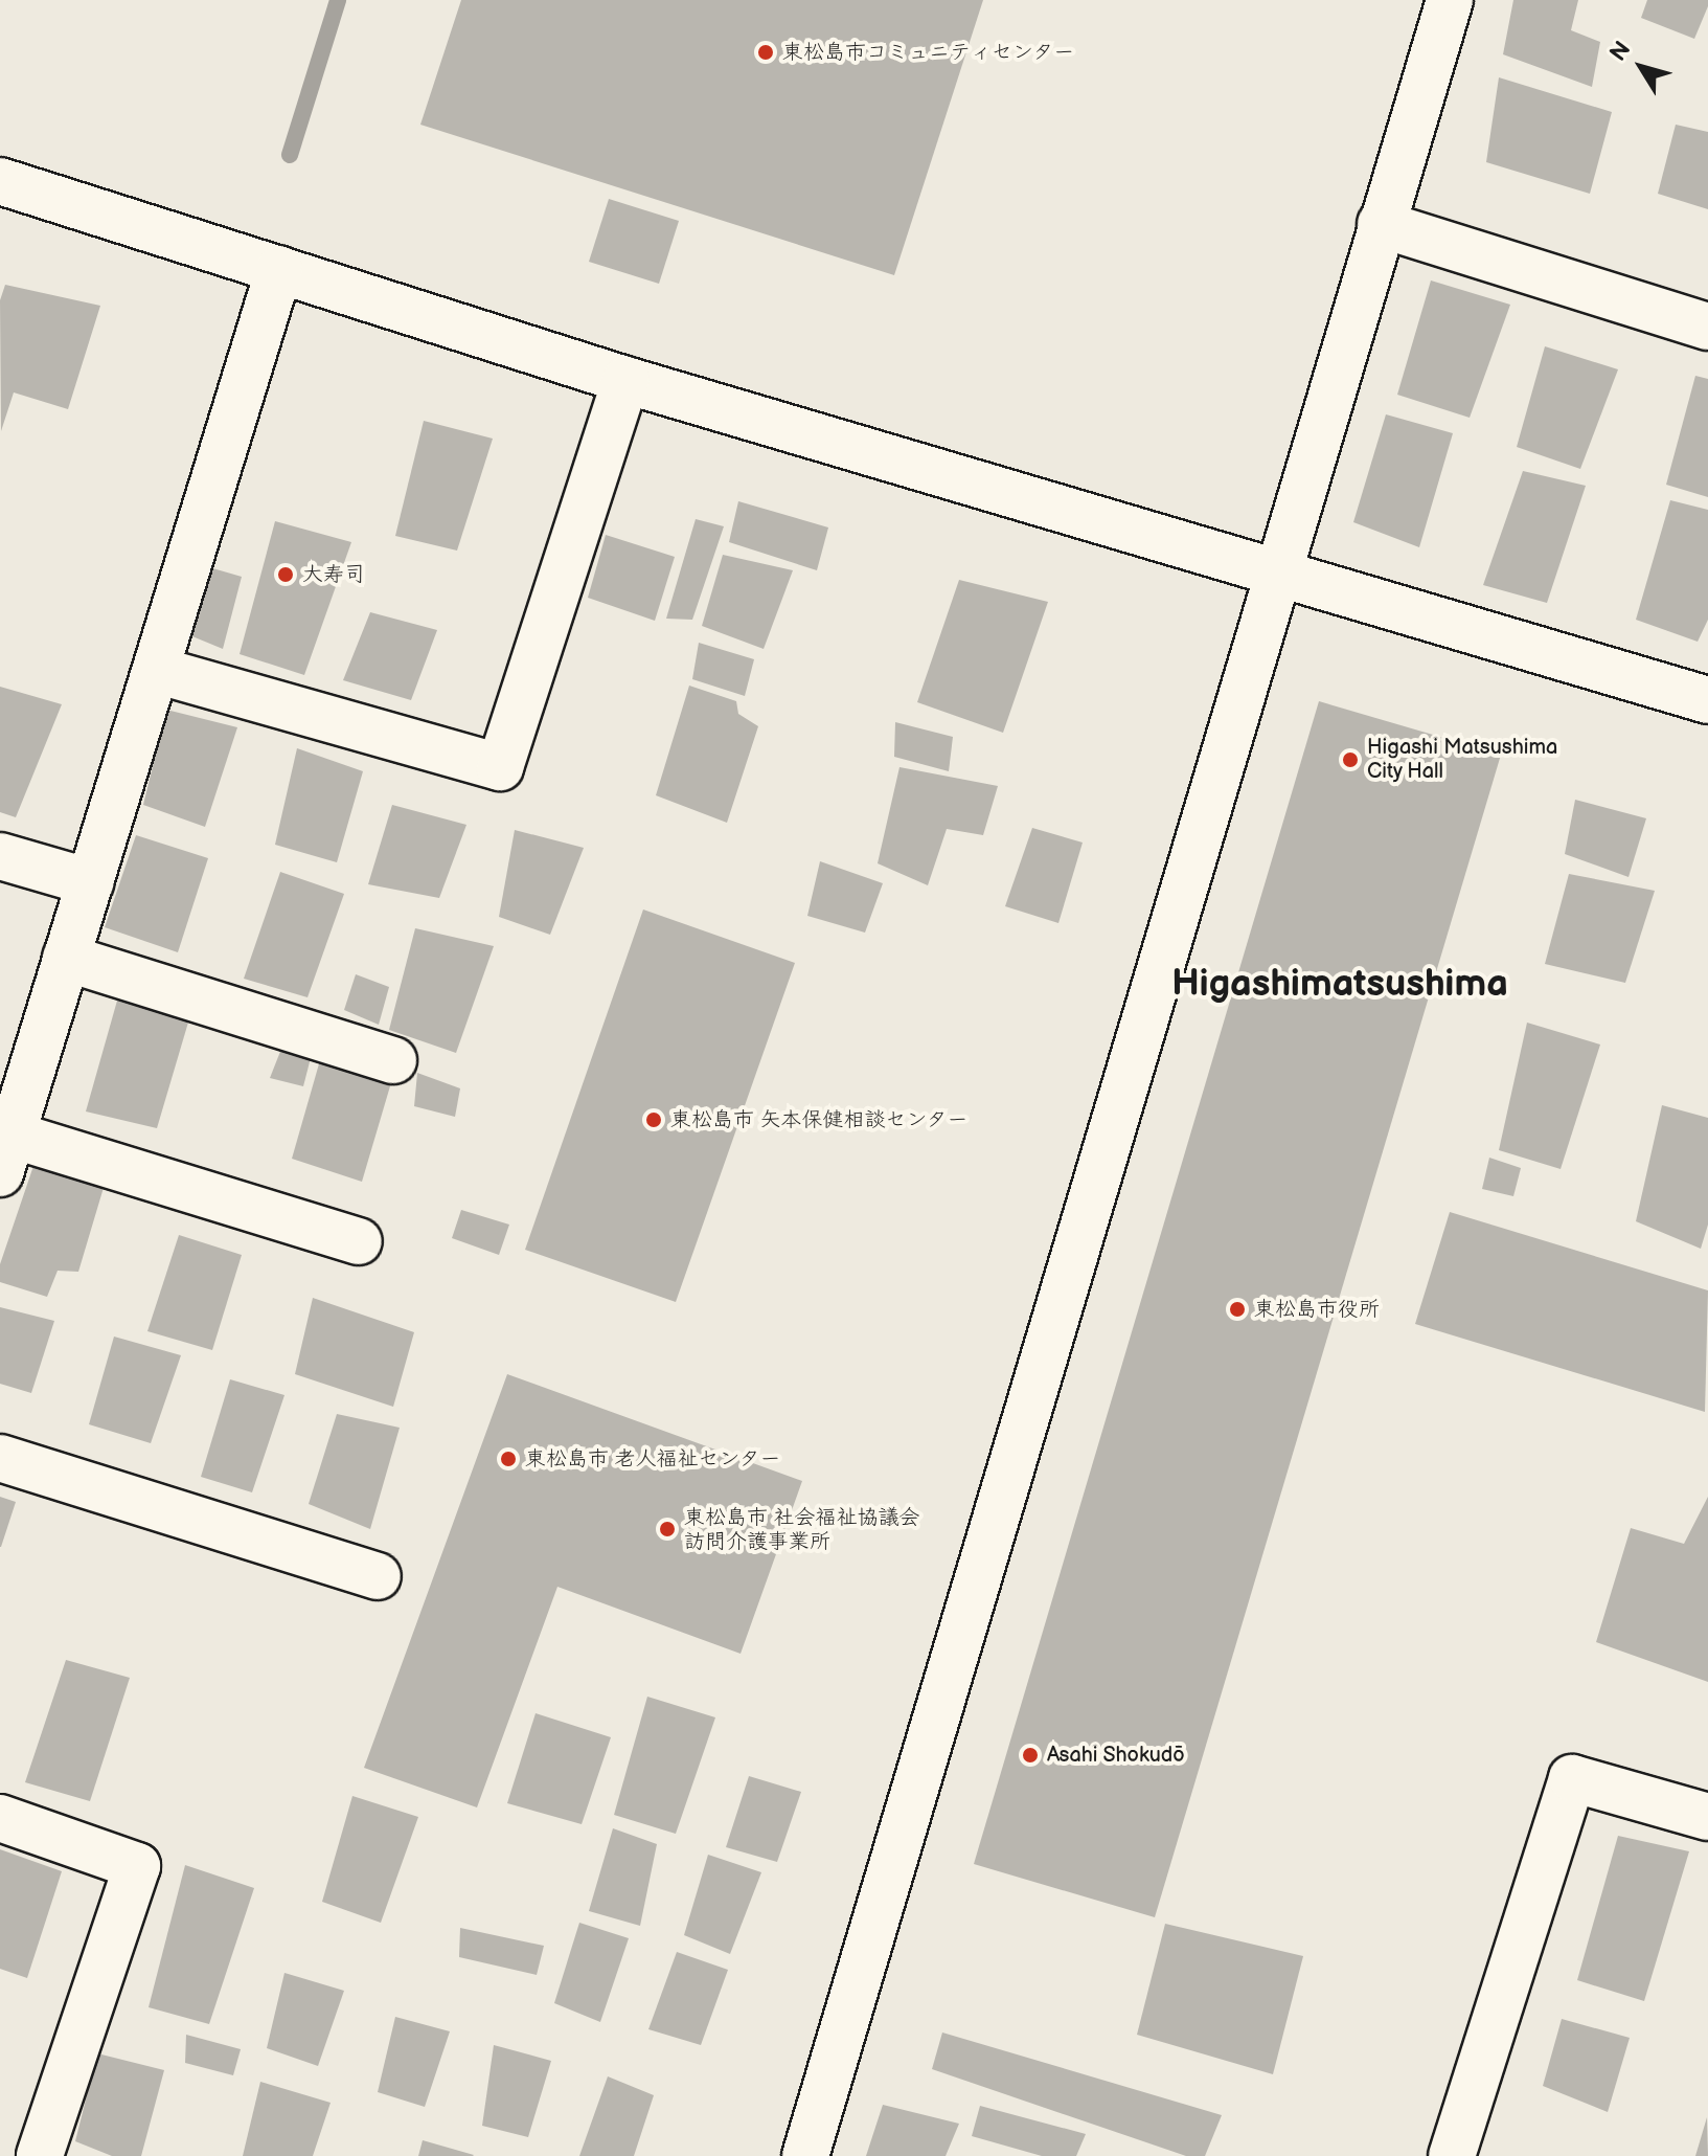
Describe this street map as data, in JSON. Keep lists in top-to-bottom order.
{
  "districts": ["Higashimatsushima"],
  "places": [
    "東松島市コミュニティセンター",
    "大寿司",
    "Higashi Matsushima City Hall",
    "東松島市 矢本保健相談センター",
    "東松島市役所",
    "東松島市 老人福祉センター",
    "東松島市 社会福祉協議会 訪問介護事業所",
    "Asahi Shokudō"
  ],
  "north": "top left"
}
